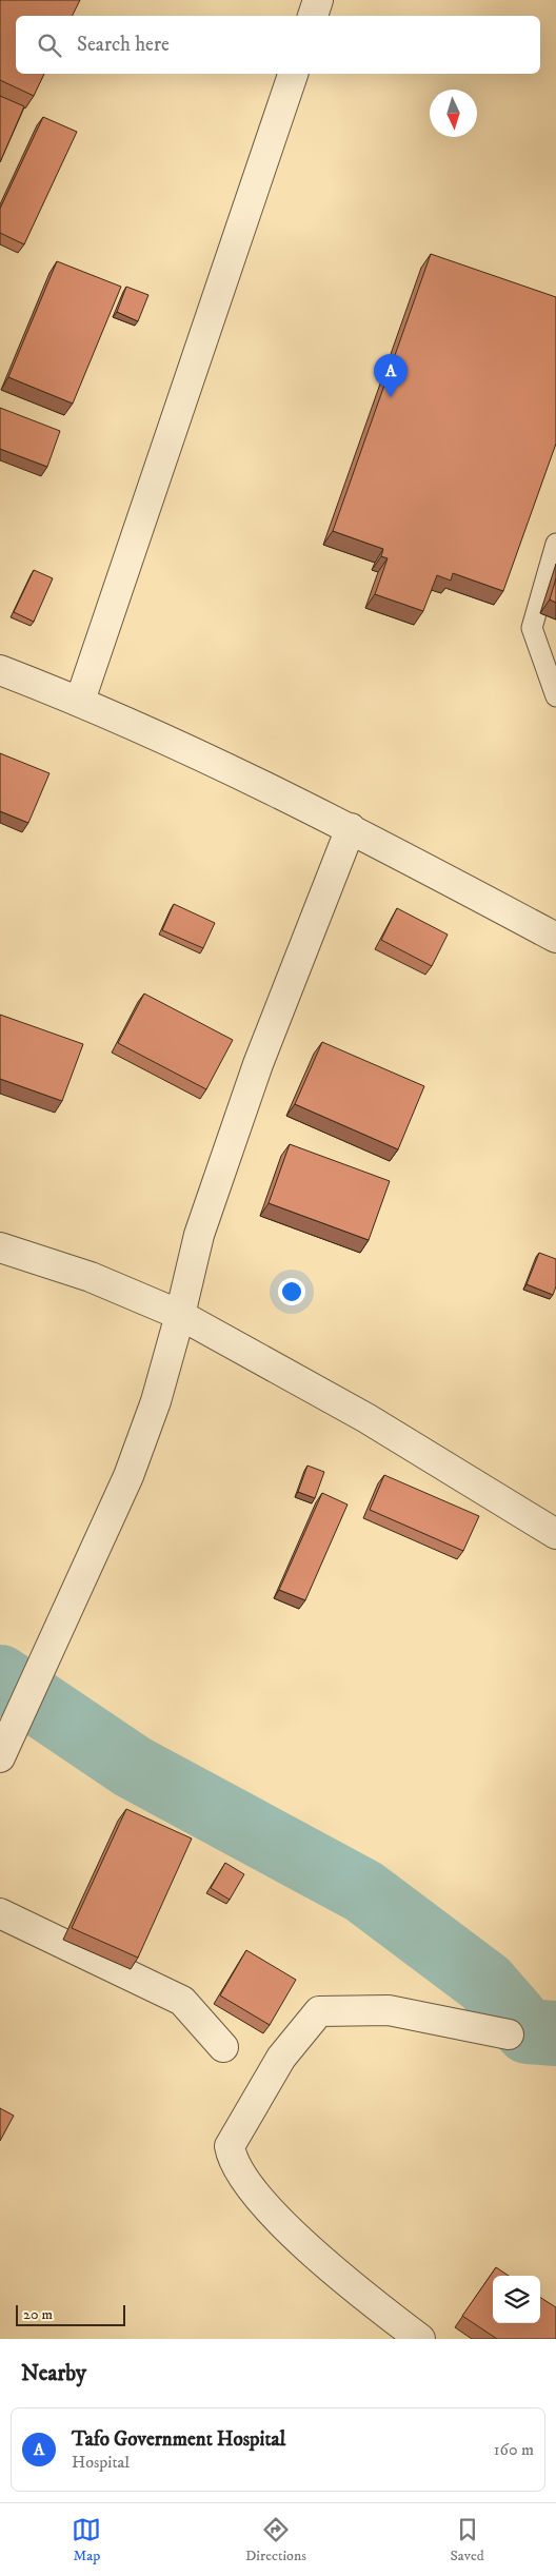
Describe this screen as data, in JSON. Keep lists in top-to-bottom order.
{
  "scale_bar": "20 m",
  "north": "bottom",
  "page": {
    "search": "Search here",
    "pins": "A",
    "scale": "20 m",
    "heading": "Nearby",
    "list": [
      {
        "mark": "A",
        "name": "Tafo Government Hospital",
        "note": "Hospital",
        "value": "160 m"
      }
    ],
    "nav": ["Map", "Directions", "Saved"]
  }
}
